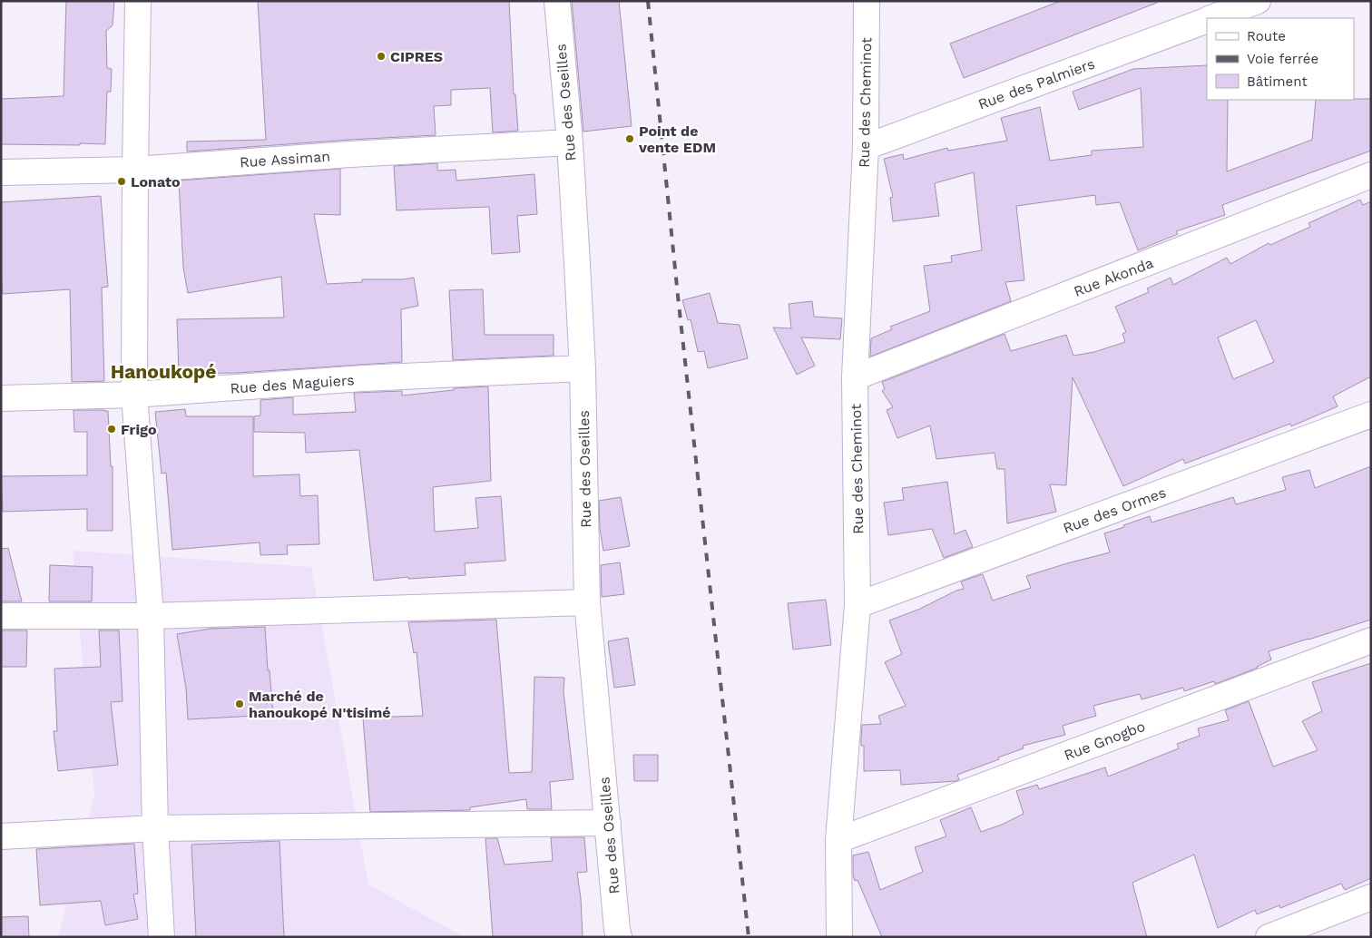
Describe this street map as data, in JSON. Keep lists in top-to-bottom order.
{
  "streets": {
    "street": [
      "Rue des Palmiers",
      "Rue des Oseilles",
      "Rue des Cheminot",
      "Rue Assiman",
      "Rue Akonda",
      "Rue des Maguiers",
      "Rue des Ormes",
      "Rue Gnogbo"
    ]
  },
  "crossings": [
    ["Rue des Palmiers", "Rue des Cheminot"],
    ["Rue des Oseilles", "Rue Assiman"],
    ["Rue des Oseilles", "Rue des Maguiers"],
    ["Rue des Cheminot", "Rue Akonda"],
    ["Rue des Cheminot", "Rue des Ormes"],
    ["Rue des Cheminot", "Rue Gnogbo"]
  ],
  "districts": ["Hanoukopé"],
  "places": [
    "CIPRES",
    "Point de vente EDM",
    "Lonato",
    "Frigo",
    "Marché de hanoukopé N'tisimé"
  ],
  "legend": ["Route", "Voie ferrée", "Bâtiment"]
}
